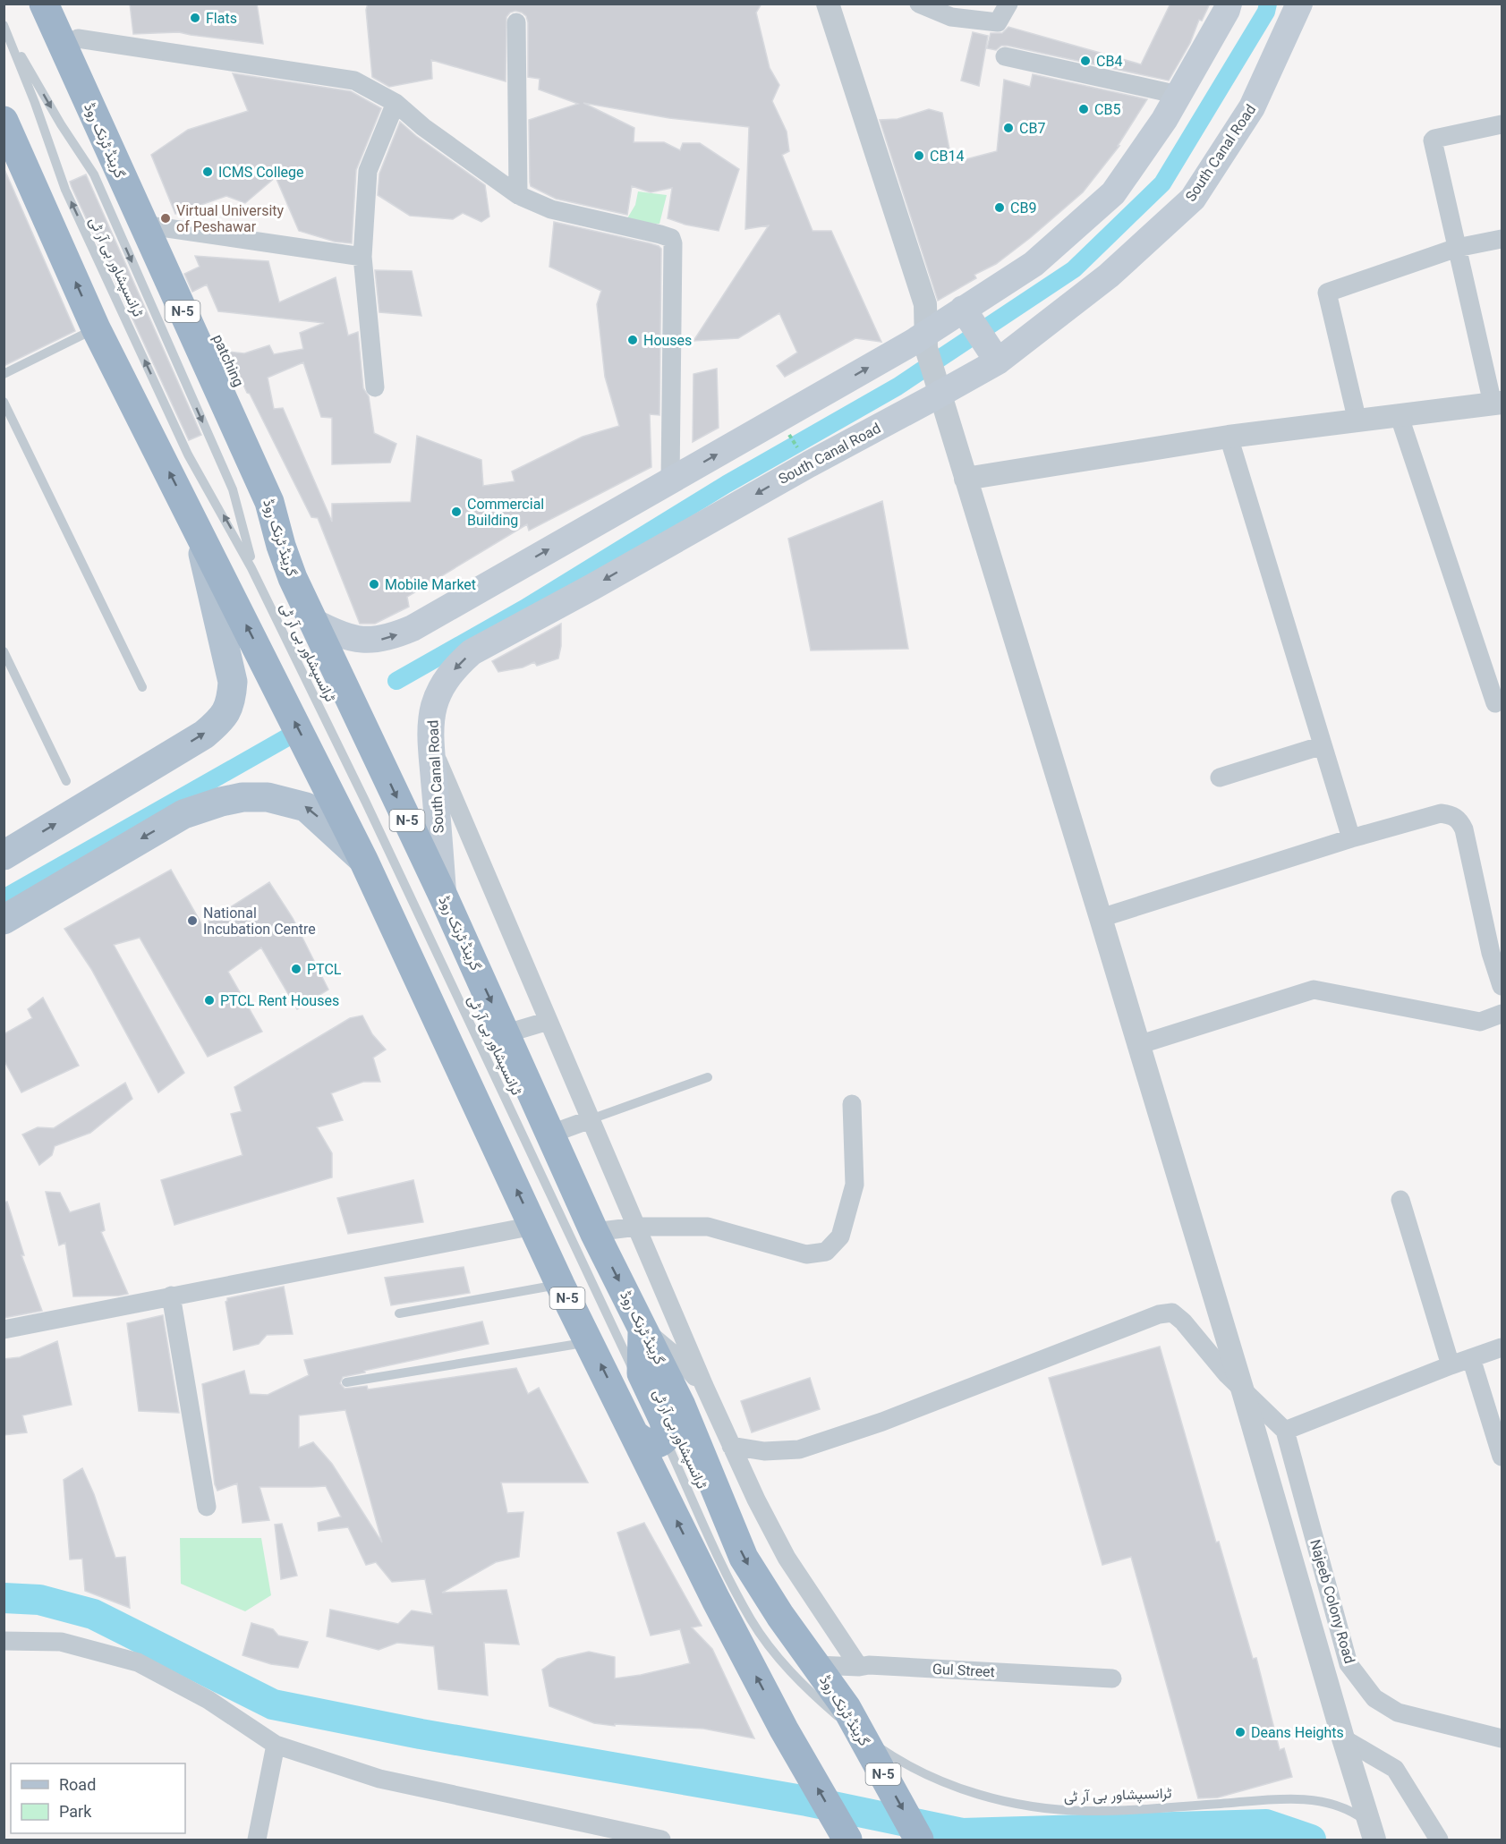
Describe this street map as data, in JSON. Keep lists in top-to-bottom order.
{
  "streets": {
    "highway": ["گرینڈ ٹرنک روڈ", "N-5"],
    "main road": ["South Canal Road"],
    "street": ["Najeeb Colony Road", "Gul Street"],
    "lane": ["ٹرانسپشاور بی آر ٹی", "patching"]
  },
  "crossings": [
    ["گرینڈ ٹرنک روڈ", "South Canal Road"],
    ["گرینڈ ٹرنک روڈ", "patching"],
    ["گرینڈ ٹرنک روڈ", "Gul Street"]
  ],
  "places": [
    "Flats",
    "CB4",
    "CB5",
    "CB7",
    "CB14",
    "ICMS College",
    "CB9",
    "Virtual University of Peshawar",
    "Houses",
    "Commercial Building",
    "Mobile Market",
    "National Incubation Centre",
    "PTCL",
    "PTCL Rent Houses",
    "Deans Heights"
  ],
  "legend": ["Road", "Park"]
}
